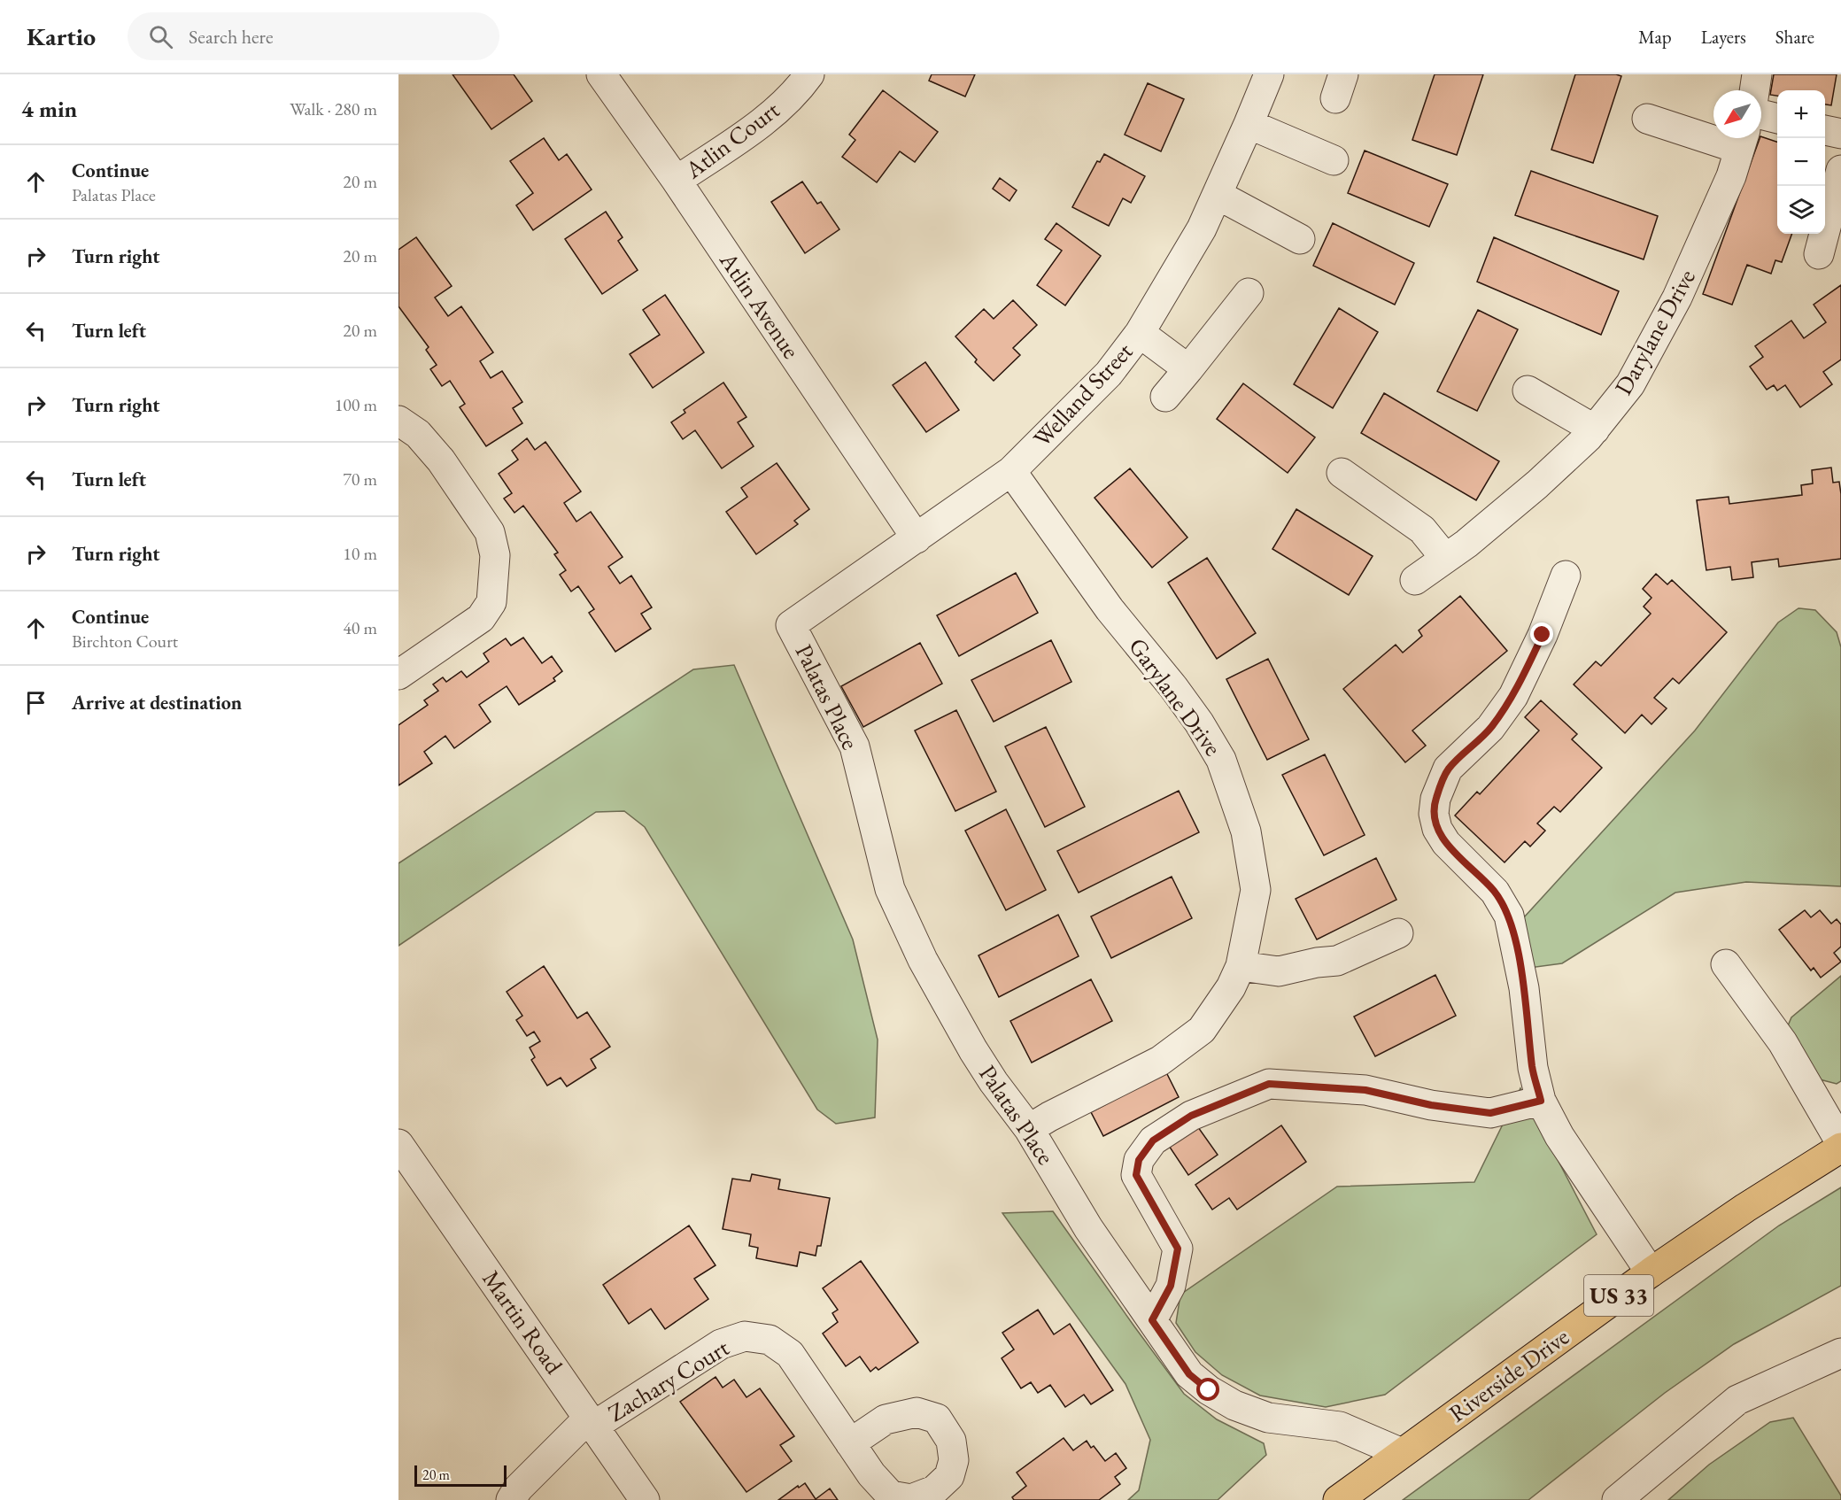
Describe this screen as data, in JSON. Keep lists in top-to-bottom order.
{
  "streets": {
    "main road": ["US 33", "Riverside Drive"],
    "street": [
      "Atlin Court",
      "Atlin Avenue",
      "Darylane Drive",
      "Welland Street",
      "Palatas Place",
      "Garylane Drive",
      "Martin Road",
      "Zachary Court"
    ]
  },
  "crossings": [
    ["Atlin Court", "Atlin Avenue"],
    ["Atlin Avenue", "Welland Street"],
    ["Welland Street", "Palatas Place"],
    ["Welland Street", "Garylane Drive"],
    ["Palatas Place", "Garylane Drive"],
    ["Palatas Place", "Riverside Drive"],
    ["Martin Road", "Zachary Court"]
  ],
  "scale_bar": "20 m",
  "north": "bottom left",
  "page": {
    "header": "Kartio",
    "search": "Search here",
    "nav": ["Map", "Layers", "Share"],
    "heading": ["4 min", "Walk · 280 m"],
    "map_buttons": ["+", "−"],
    "list": [
      ["Continue", "Palatas Place", "20 m"],
      ["Turn right", "20 m"],
      ["Turn left", "20 m"],
      ["Turn right", "100 m"],
      ["Turn left", "70 m"],
      ["Turn right", "10 m"],
      ["Continue", "Birchton Court", "40 m"],
      "Arrive at destination"
    ],
    "scale": "20 m"
  }
}
